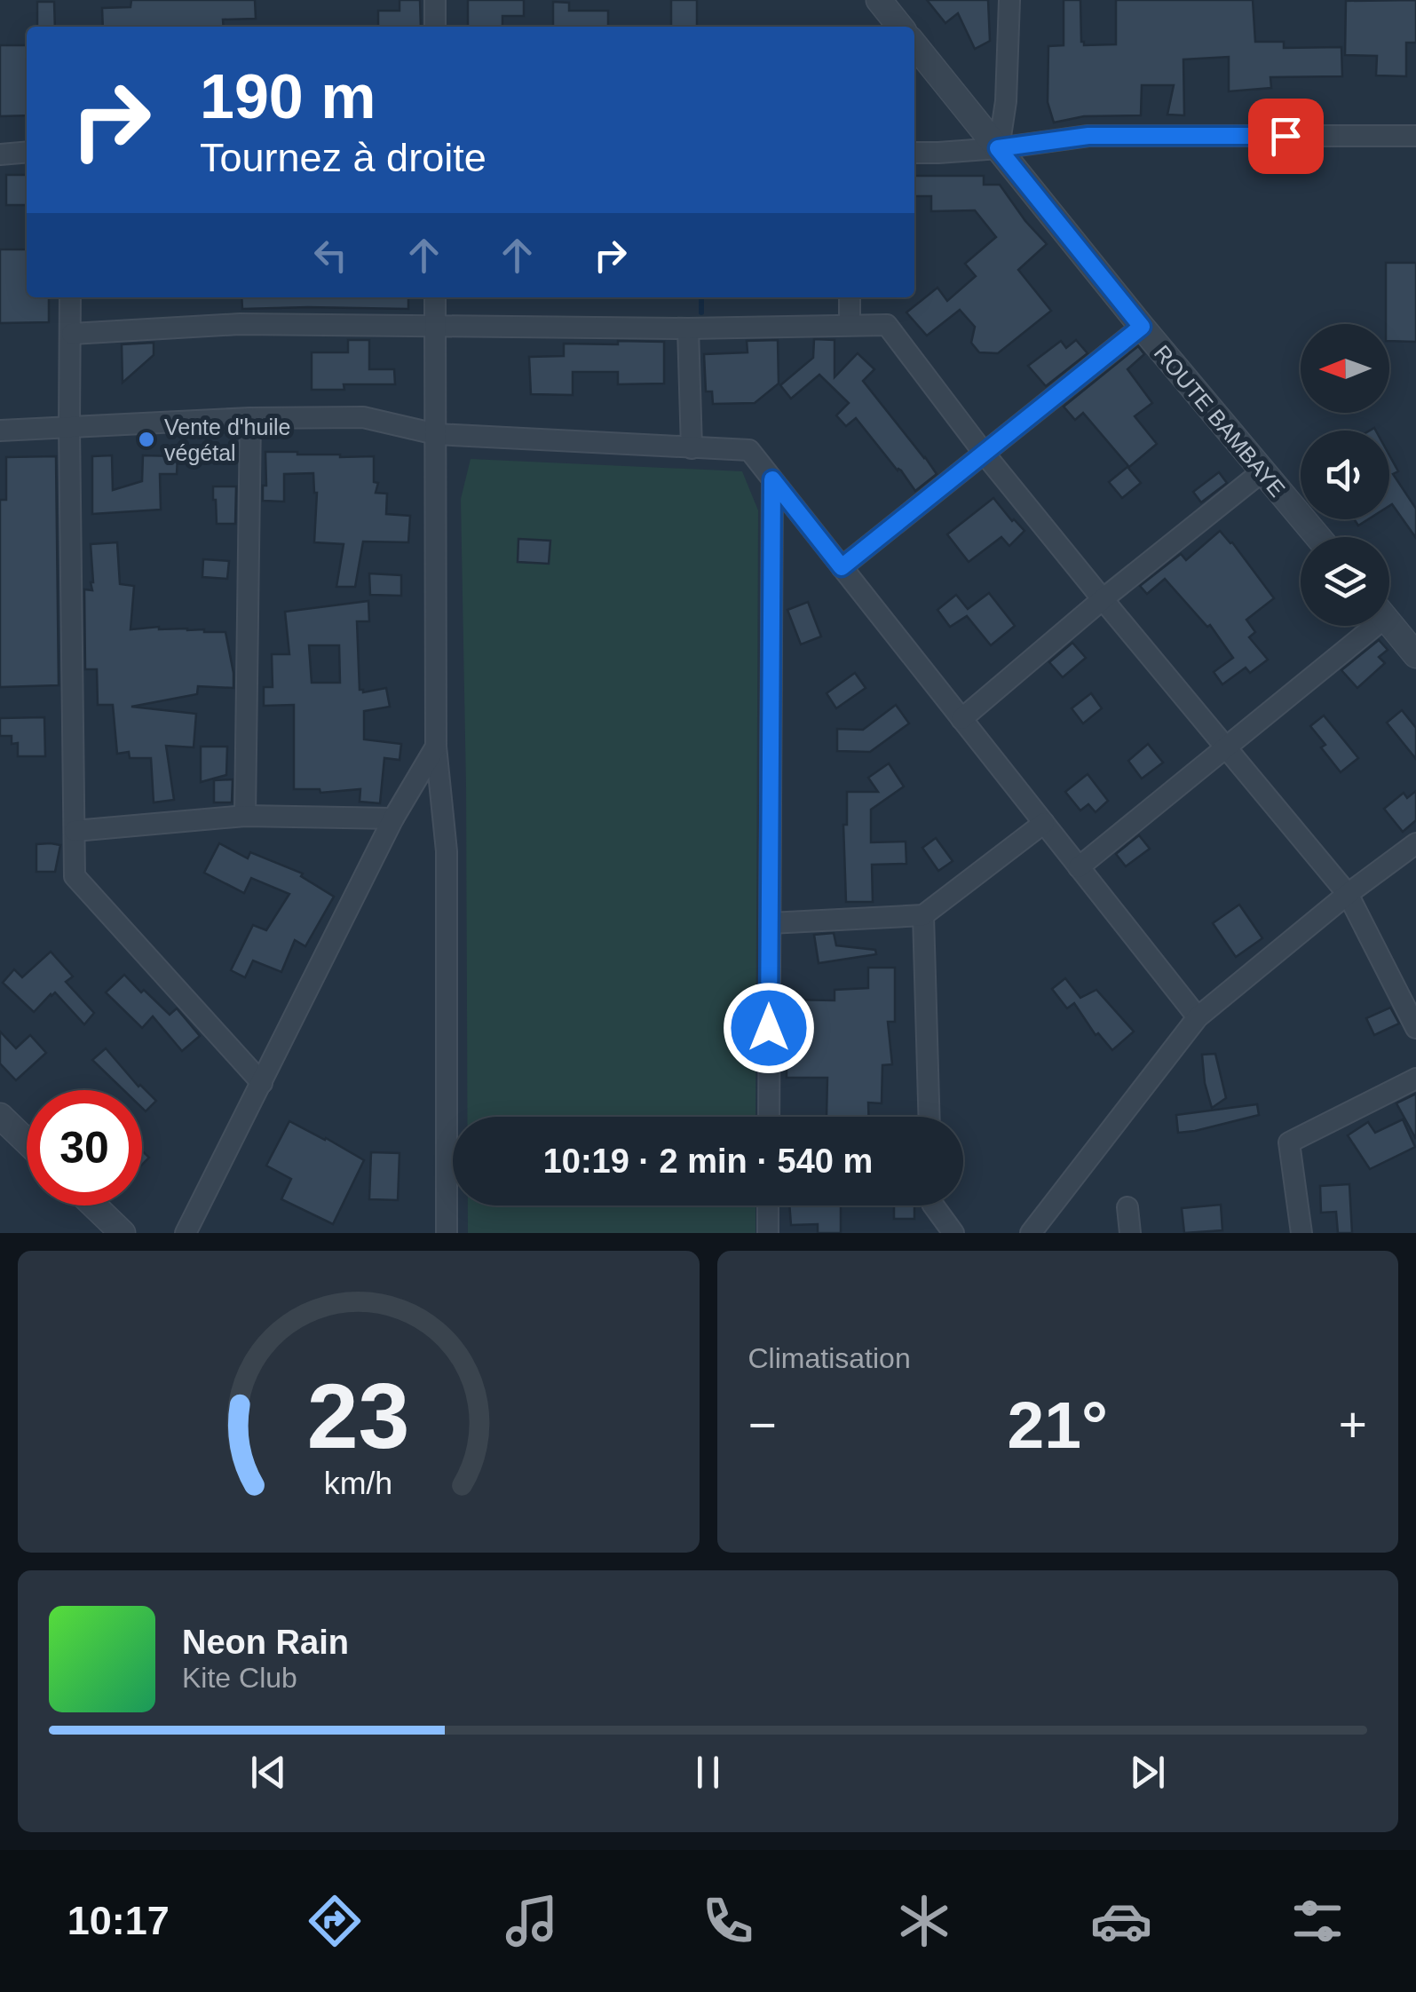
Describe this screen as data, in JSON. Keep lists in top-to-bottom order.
{
  "streets": {
    "street": ["ROUTE BAMBAYE"]
  },
  "places": ["Vente d'huile végétal"],
  "north": "left",
  "page": {
    "turn": ["190 m", "Tournez à droite"],
    "limit": "30",
    "trip": "10:19 · 2 min · 540 m",
    "tile": "Climatisation",
    "heat": ["−", "21°", "+"],
    "song": ["Neon Rain", "Kite Club"],
    "tabs": "10:17",
    "gauge": ["23", "km/h"]
  }
}
